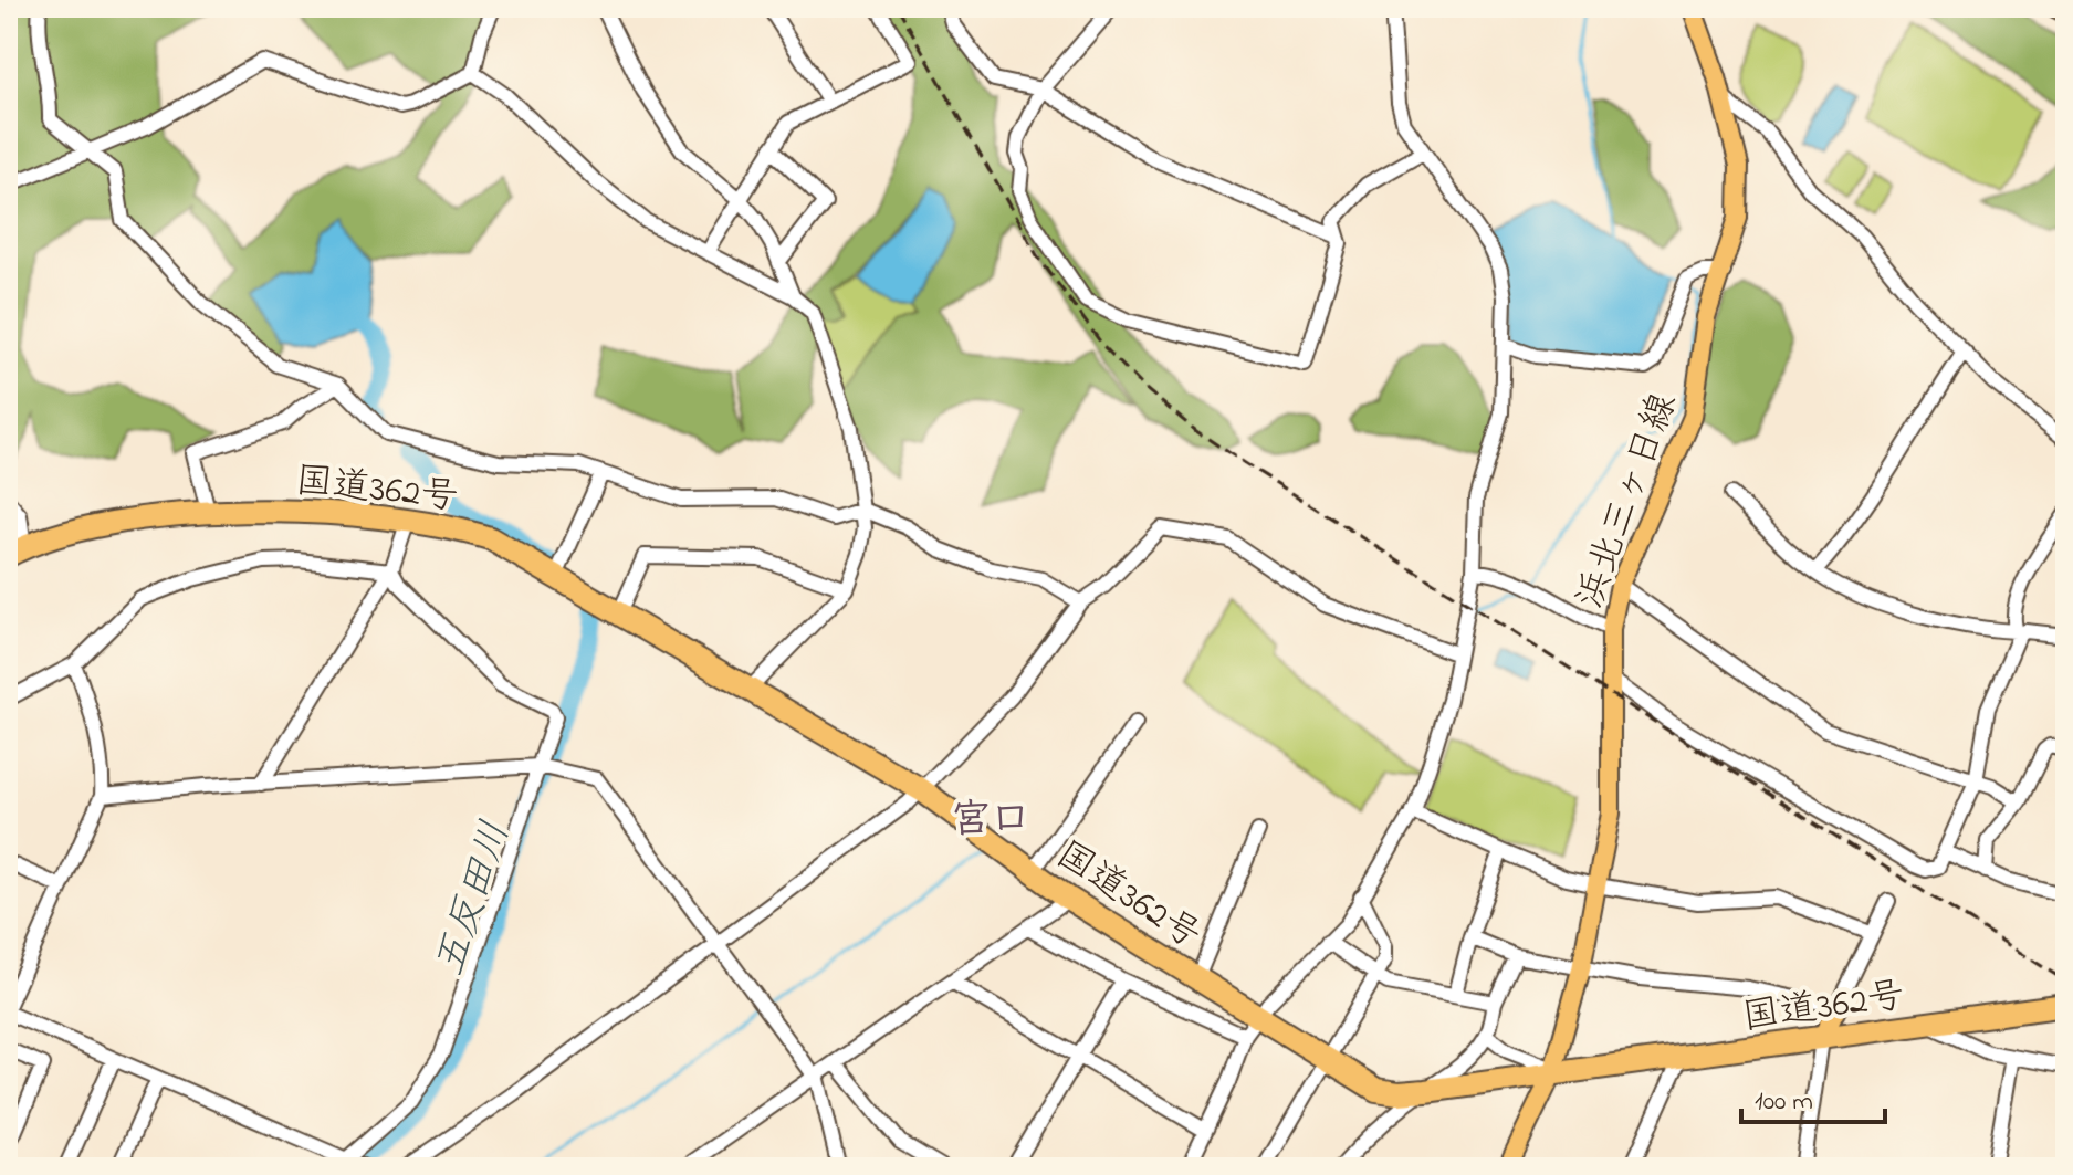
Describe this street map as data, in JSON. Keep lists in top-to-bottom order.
{
  "streets": {
    "highway": ["国道362号"],
    "main road": ["浜北三ヶ日線"]
  },
  "crossings": [
    ["国道362号", "浜北三ヶ日線"]
  ],
  "districts": ["宮口"],
  "water": ["五反田川"],
  "scale_bar": "100 m"
}
